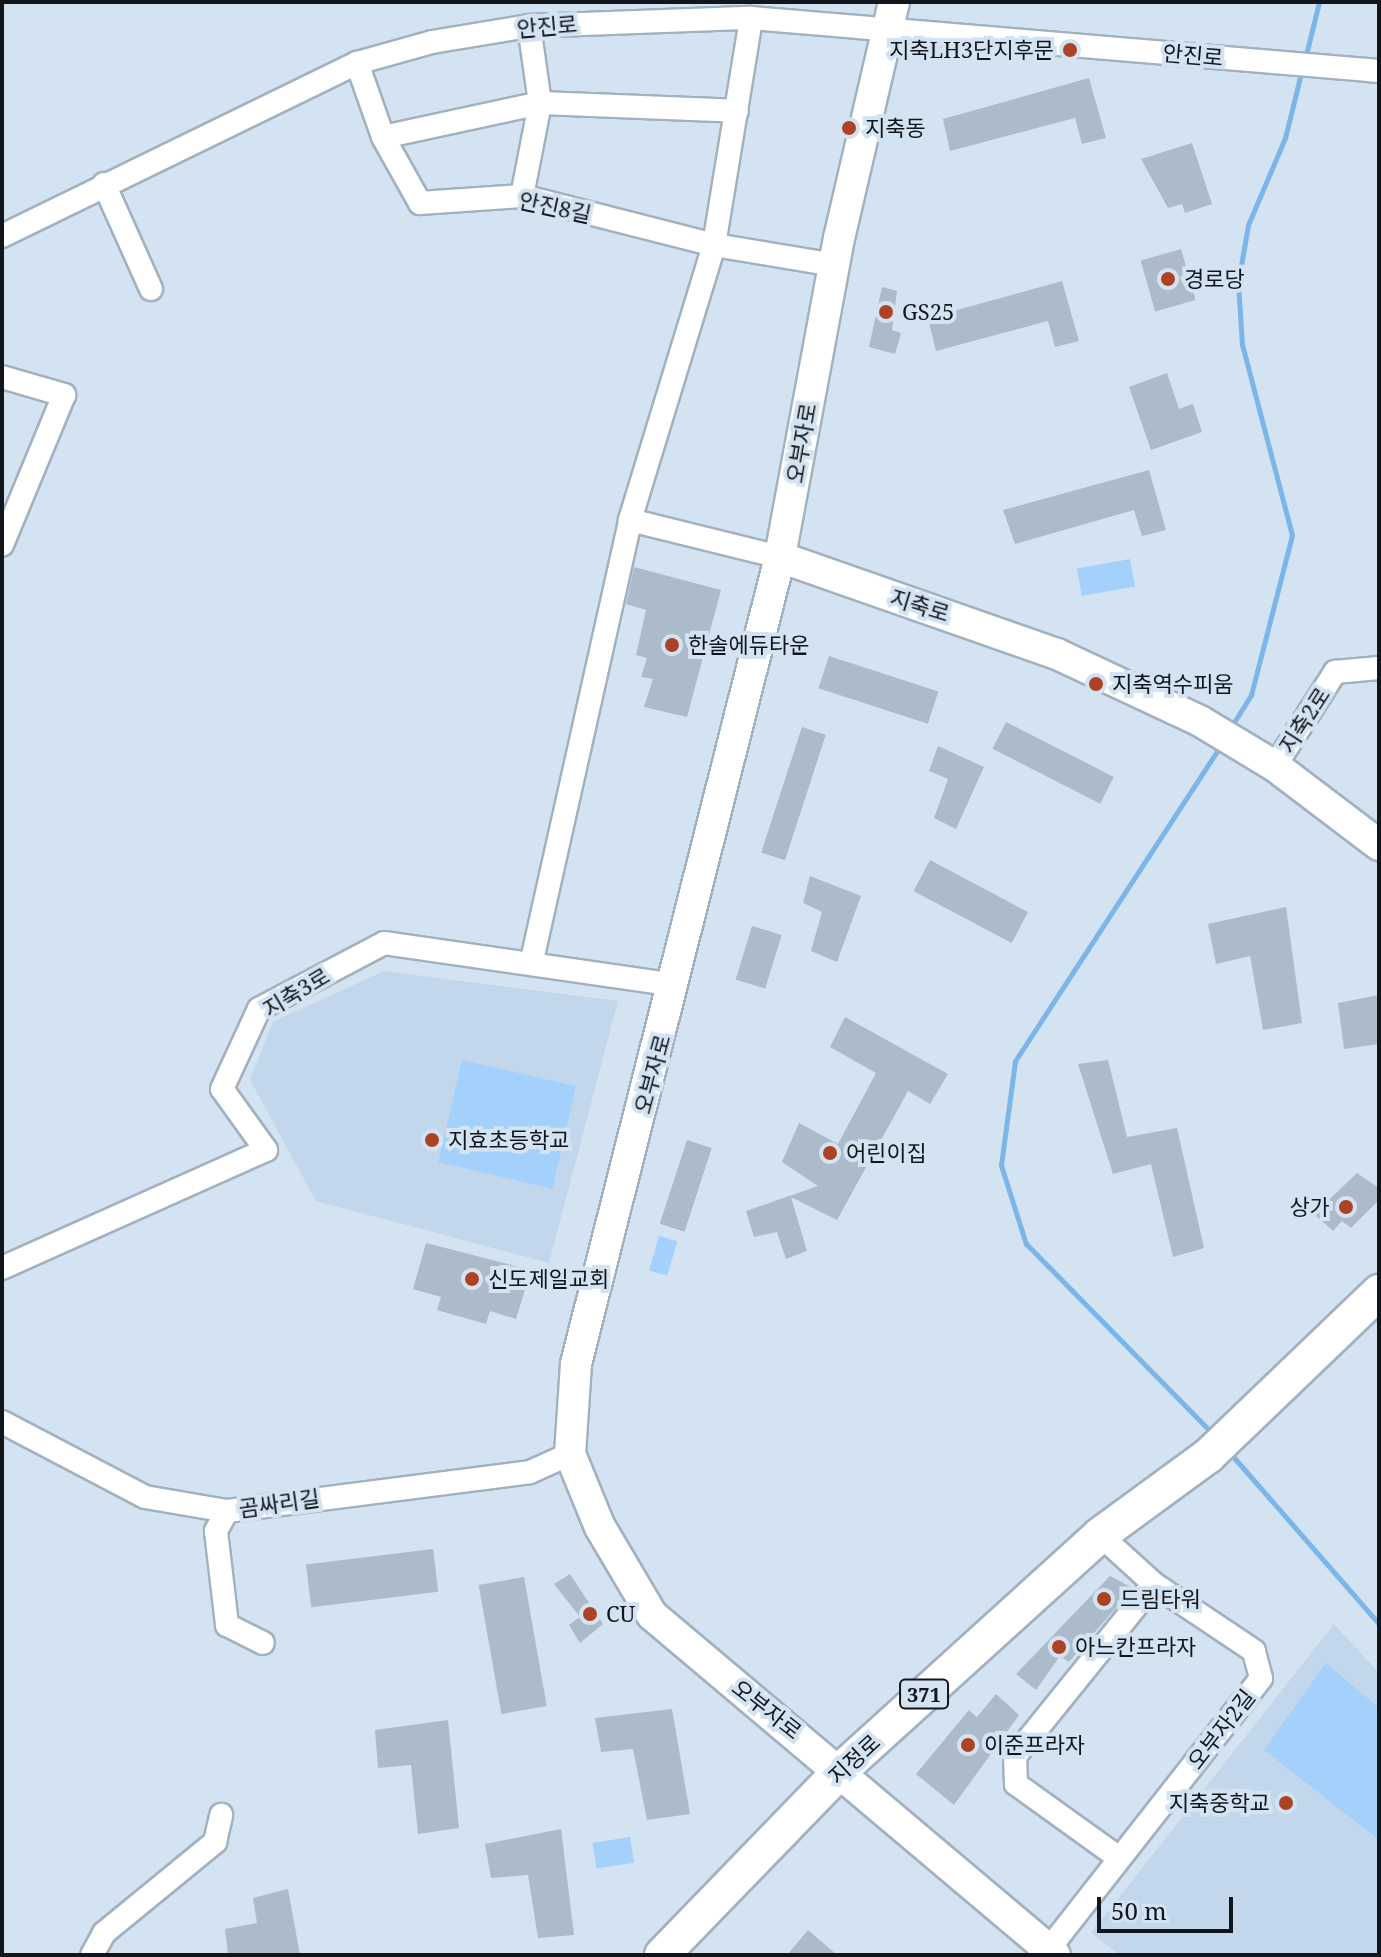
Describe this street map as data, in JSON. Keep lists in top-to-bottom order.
{
  "streets": {
    "main road": [
      "오부자로",
      "지축로",
      "371",
      "지정로"
    ],
    "street": [
      "안진로",
      "안진8길",
      "지축2로",
      "지축3로",
      "곰싸리길",
      "오부자2길"
    ]
  },
  "crossings": [
    ["안진로", "안진8길"],
    ["안진로", "오부자로"],
    ["안진8길", "오부자로"],
    ["오부자로", "지축로"],
    ["오부자로", "지축3로"],
    ["오부자로", "곰싸리길"],
    ["오부자로", "오부자2길"],
    ["오부자로", "지정로"],
    ["지축로", "지축2로"],
    ["오부자2길", "지정로"]
  ],
  "places": [
    "지축LH3단지후문",
    "지축동",
    "경로당",
    "GS25",
    "한솔에듀타운",
    "지축역수피움",
    "지효초등학교",
    "어린이집",
    "상가",
    "신도제일교회",
    "드림타워",
    "CU",
    "아느칸프라자",
    "이준프라자",
    "지축중학교"
  ],
  "scale_bar": "50 m"
}
